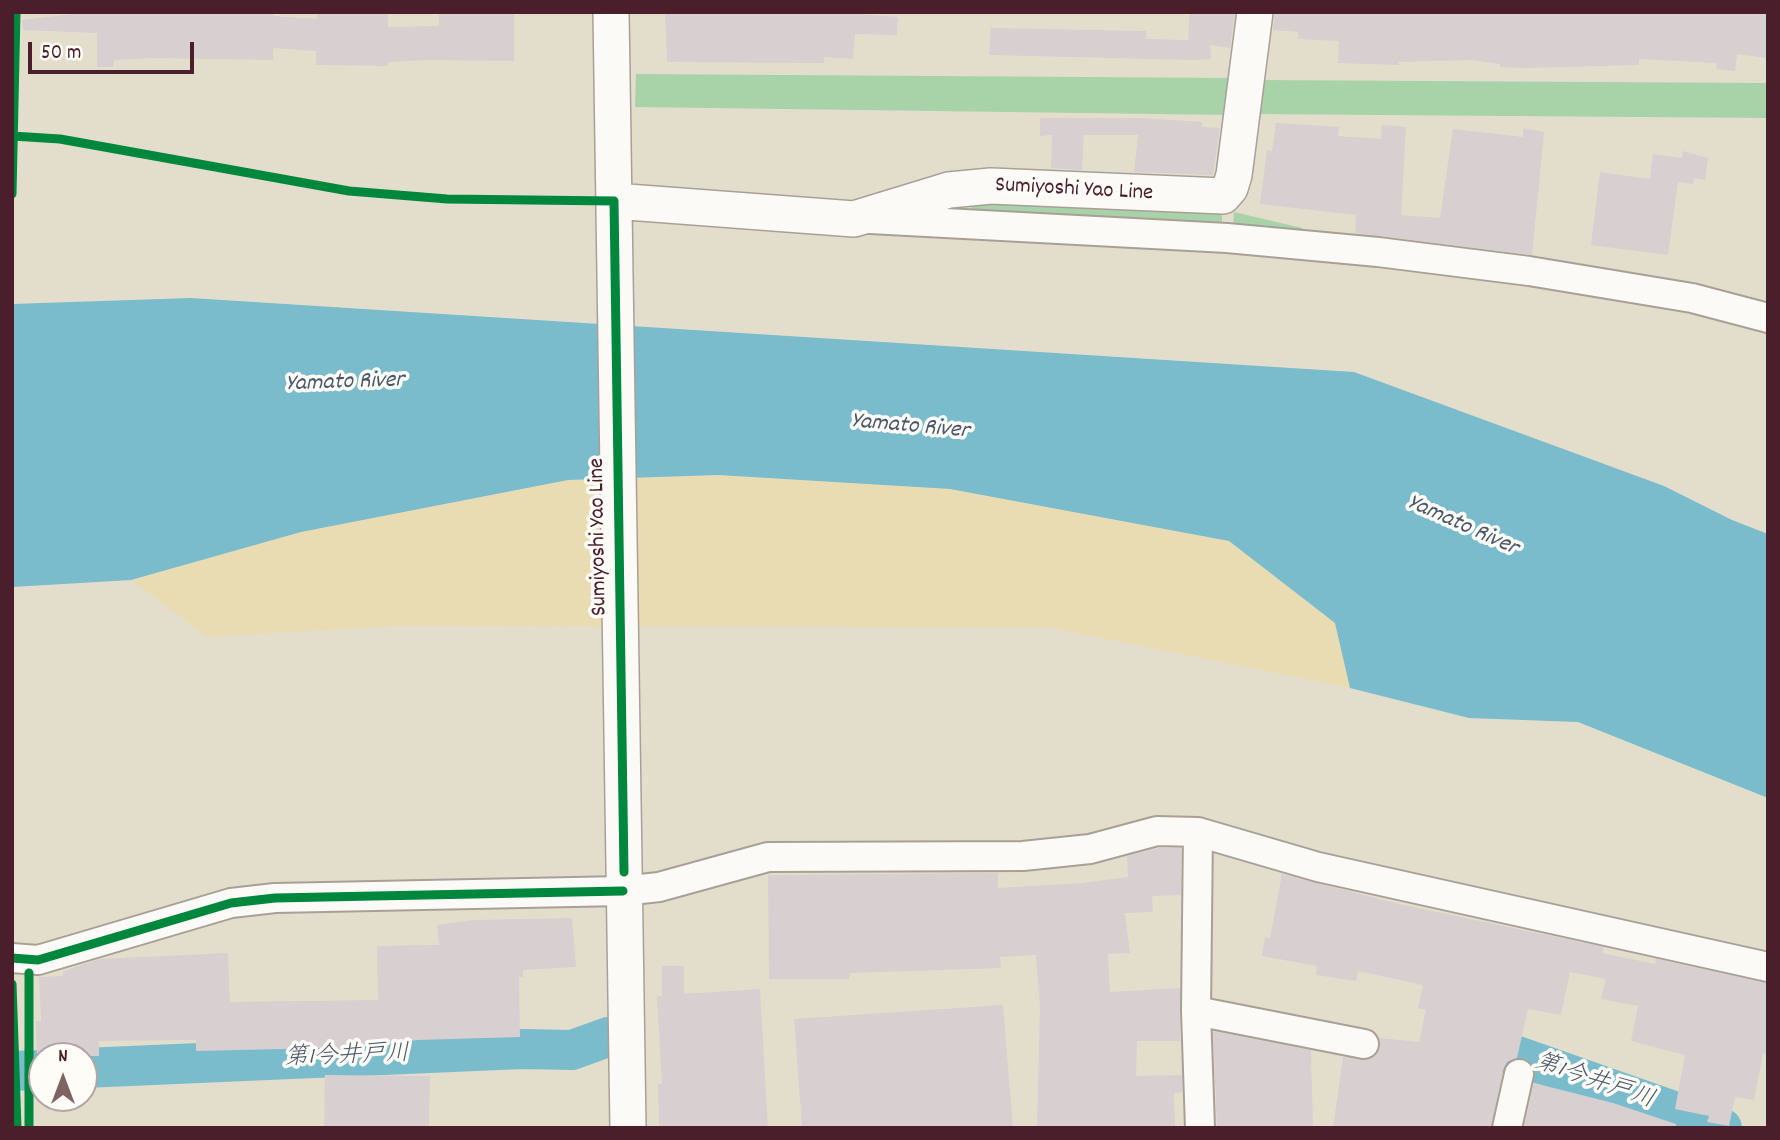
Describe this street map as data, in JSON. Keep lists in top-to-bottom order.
{
  "streets": {
    "main road": ["Sumiyoshi Yao Line"]
  },
  "water": ["Yamato River", "第1今井戸川"],
  "scale_bar": "50 m",
  "north": "top"
}
